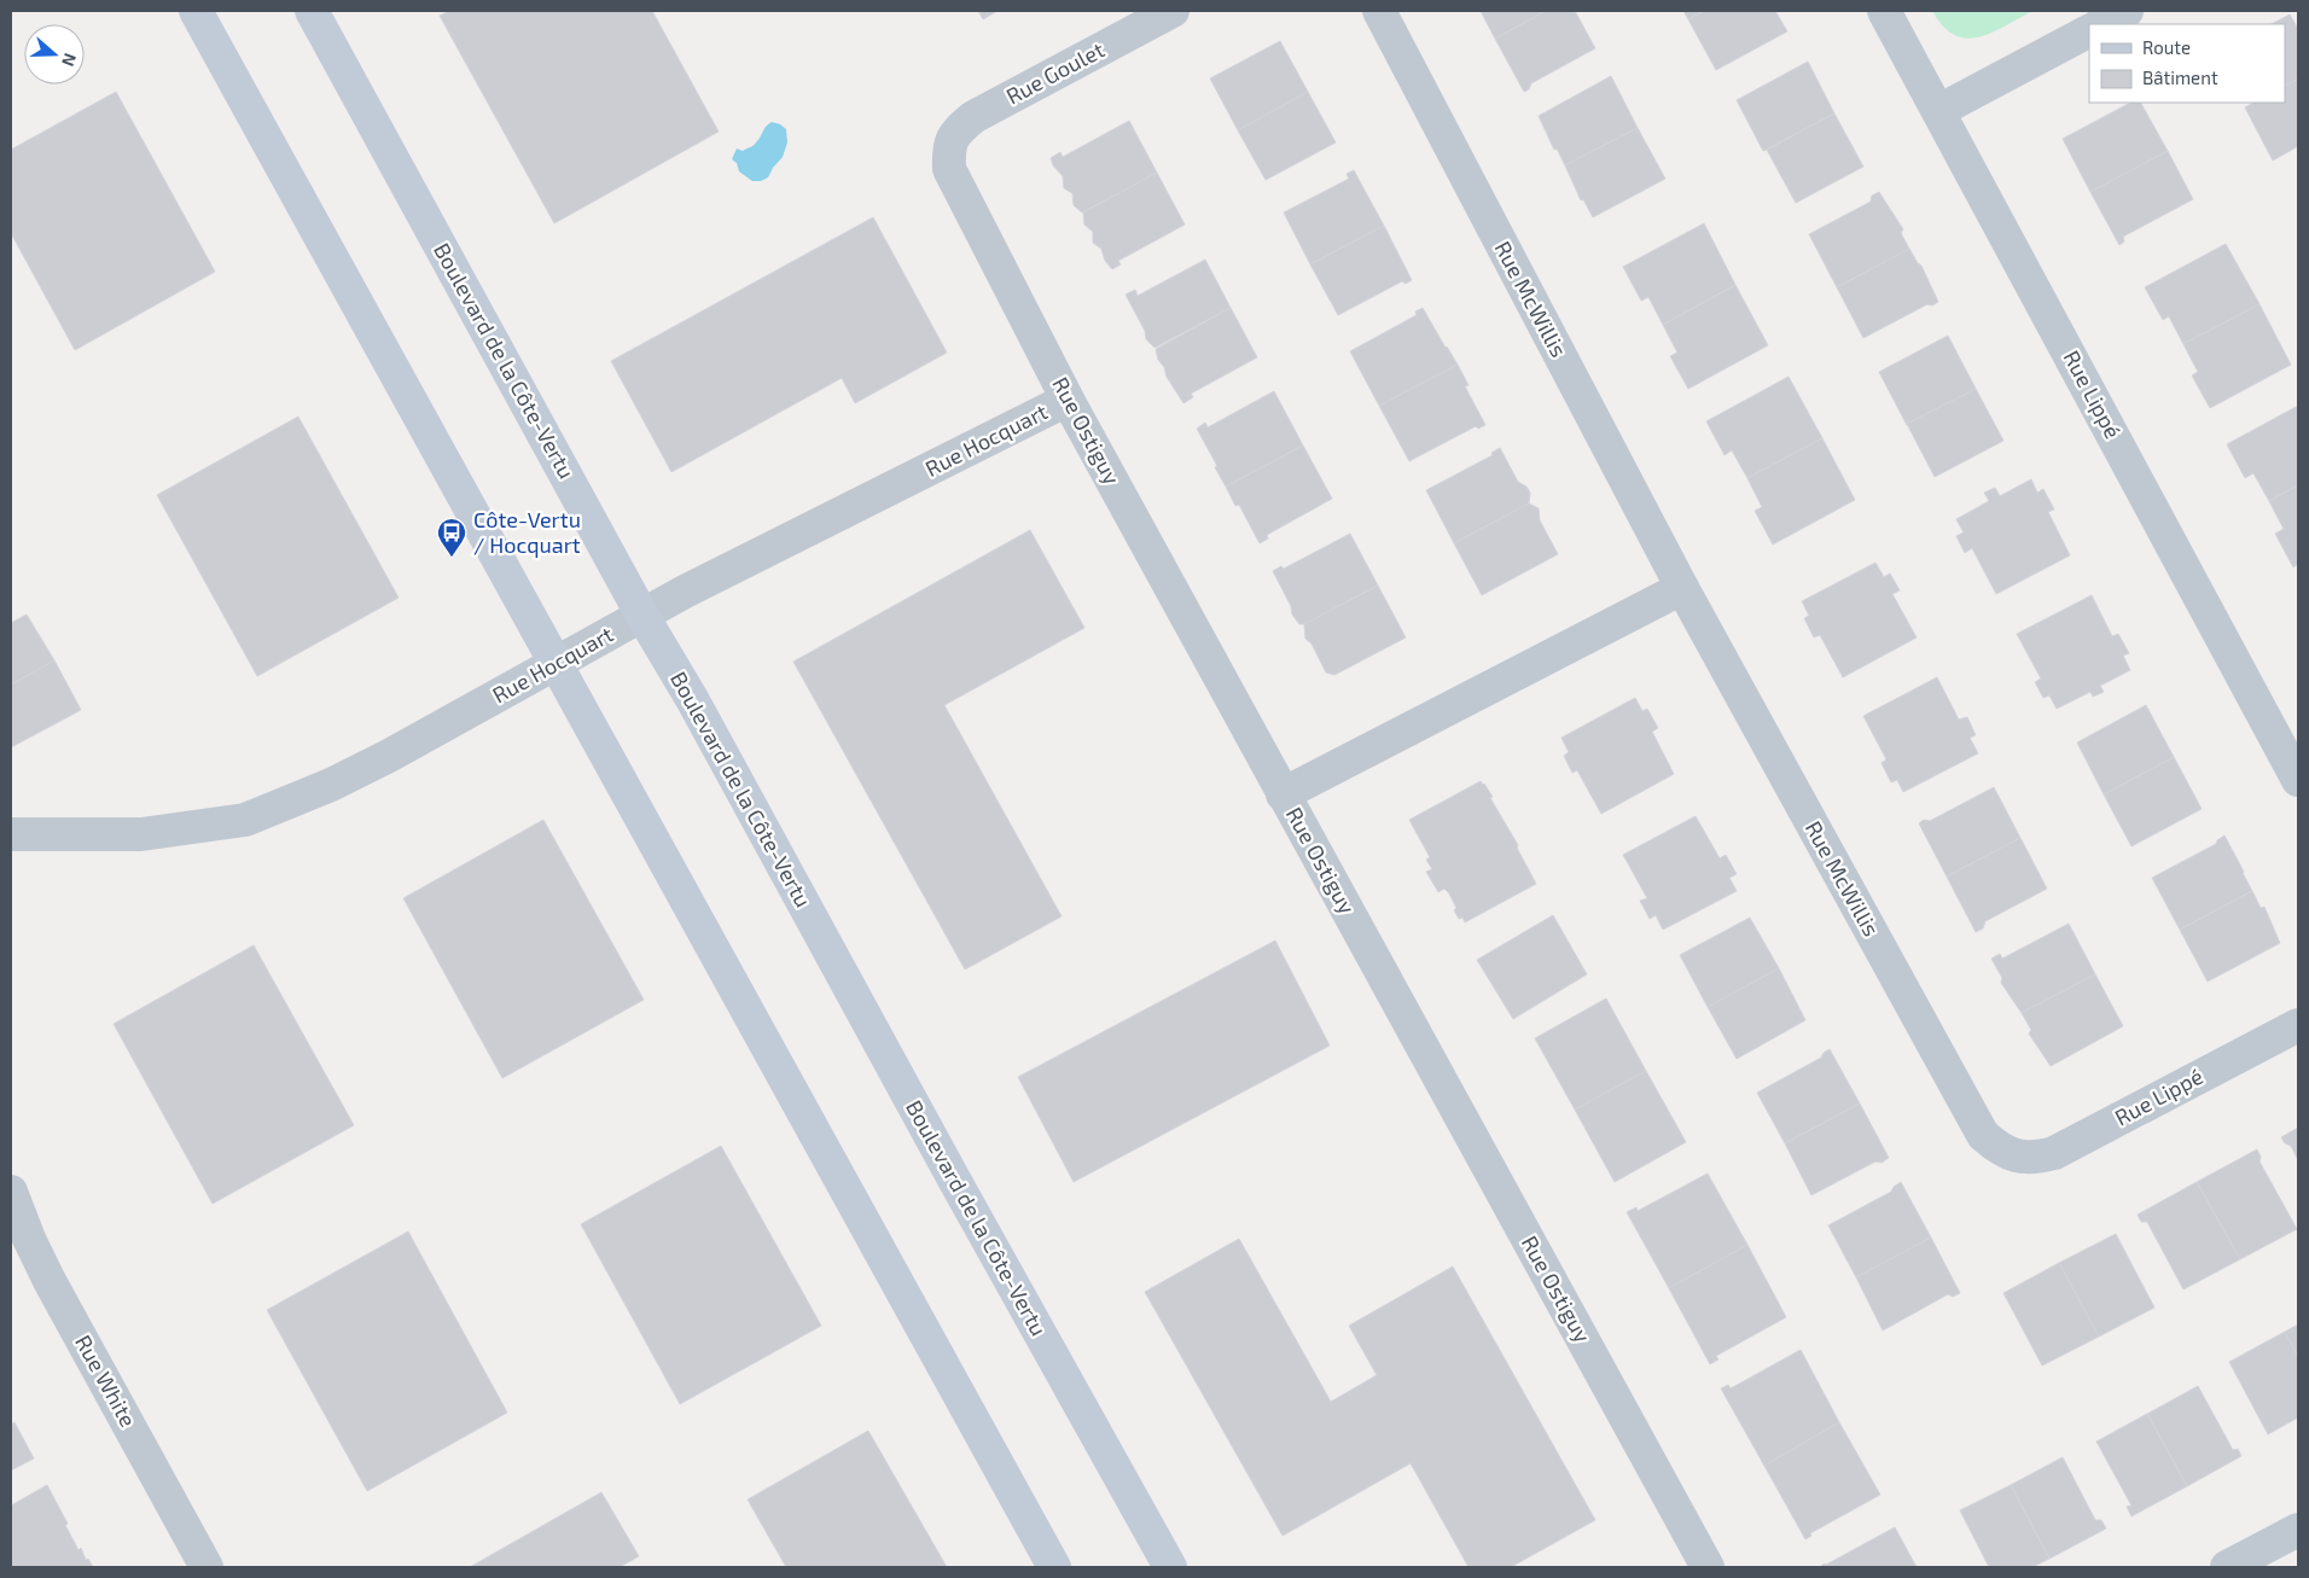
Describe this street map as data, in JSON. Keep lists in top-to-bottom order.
{
  "streets": {
    "main road": ["Boulevard de la Côte-Vertu"],
    "street": [
      "Rue Goulet",
      "Rue McWillis",
      "Rue Lippé",
      "Rue Ostiguy",
      "Rue Hocquart",
      "Rue White"
    ]
  },
  "crossings": [
    ["Rue Goulet", "Rue Ostiguy"],
    ["Rue McWillis", "Rue Lippé"],
    ["Boulevard de la Côte-Vertu", "Rue Hocquart"],
    ["Rue Ostiguy", "Rue Hocquart"]
  ],
  "places": {
    "bus stop": ["Côte-Vertu / Hocquart"]
  },
  "legend": ["Route", "Bâtiment"],
  "north": "right"
}
